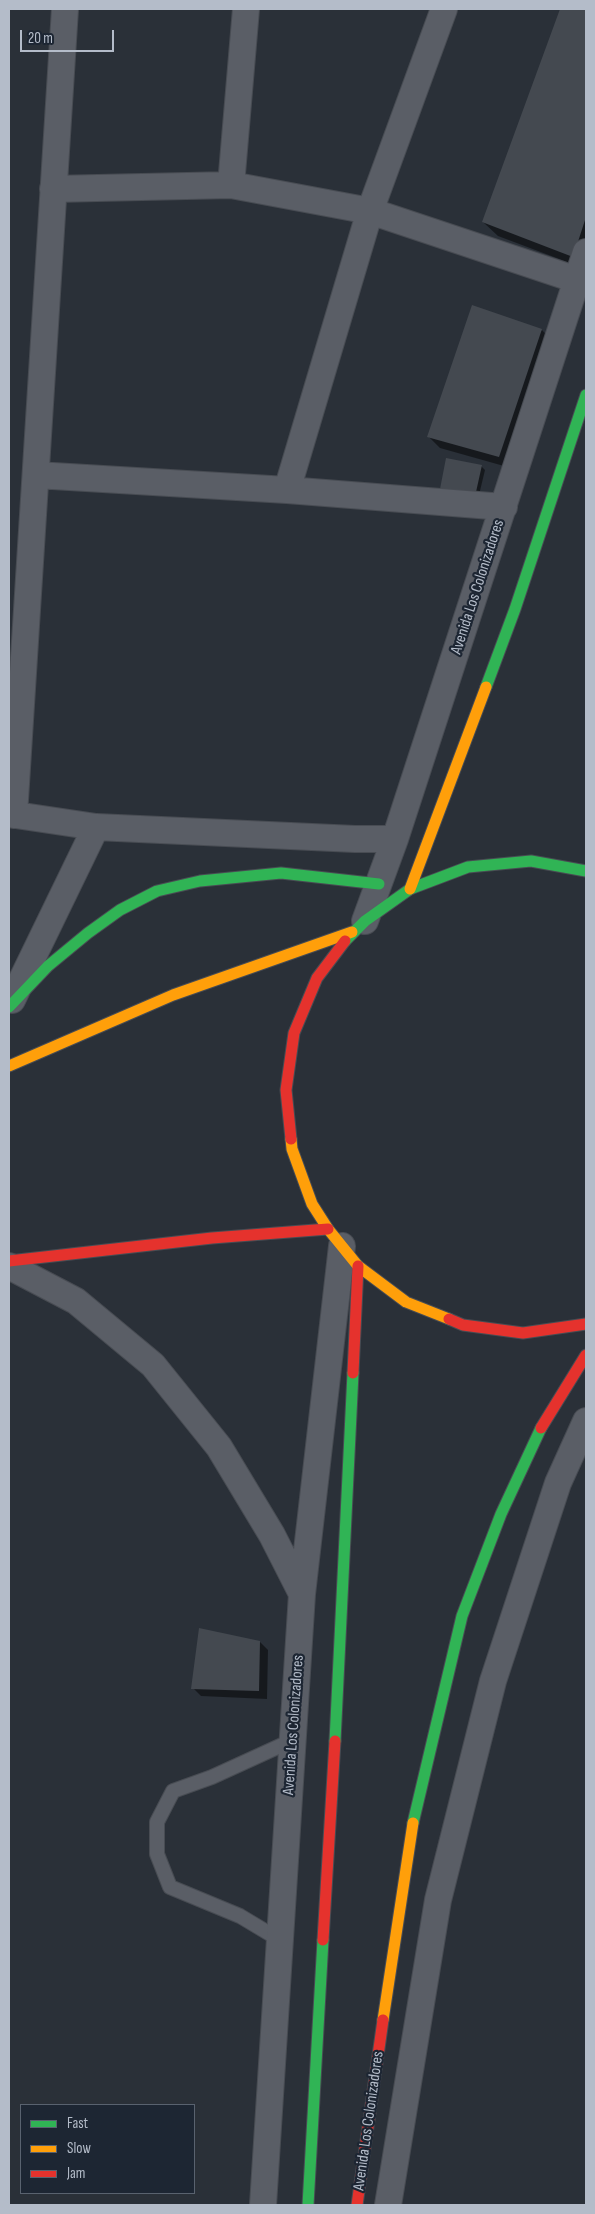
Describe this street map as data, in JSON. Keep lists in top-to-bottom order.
{
  "streets": {
    "main road": ["Avenida Los Colonizadores"]
  },
  "legend": ["Fast", "Slow", "Jam"],
  "scale_bar": "20 m"
}
